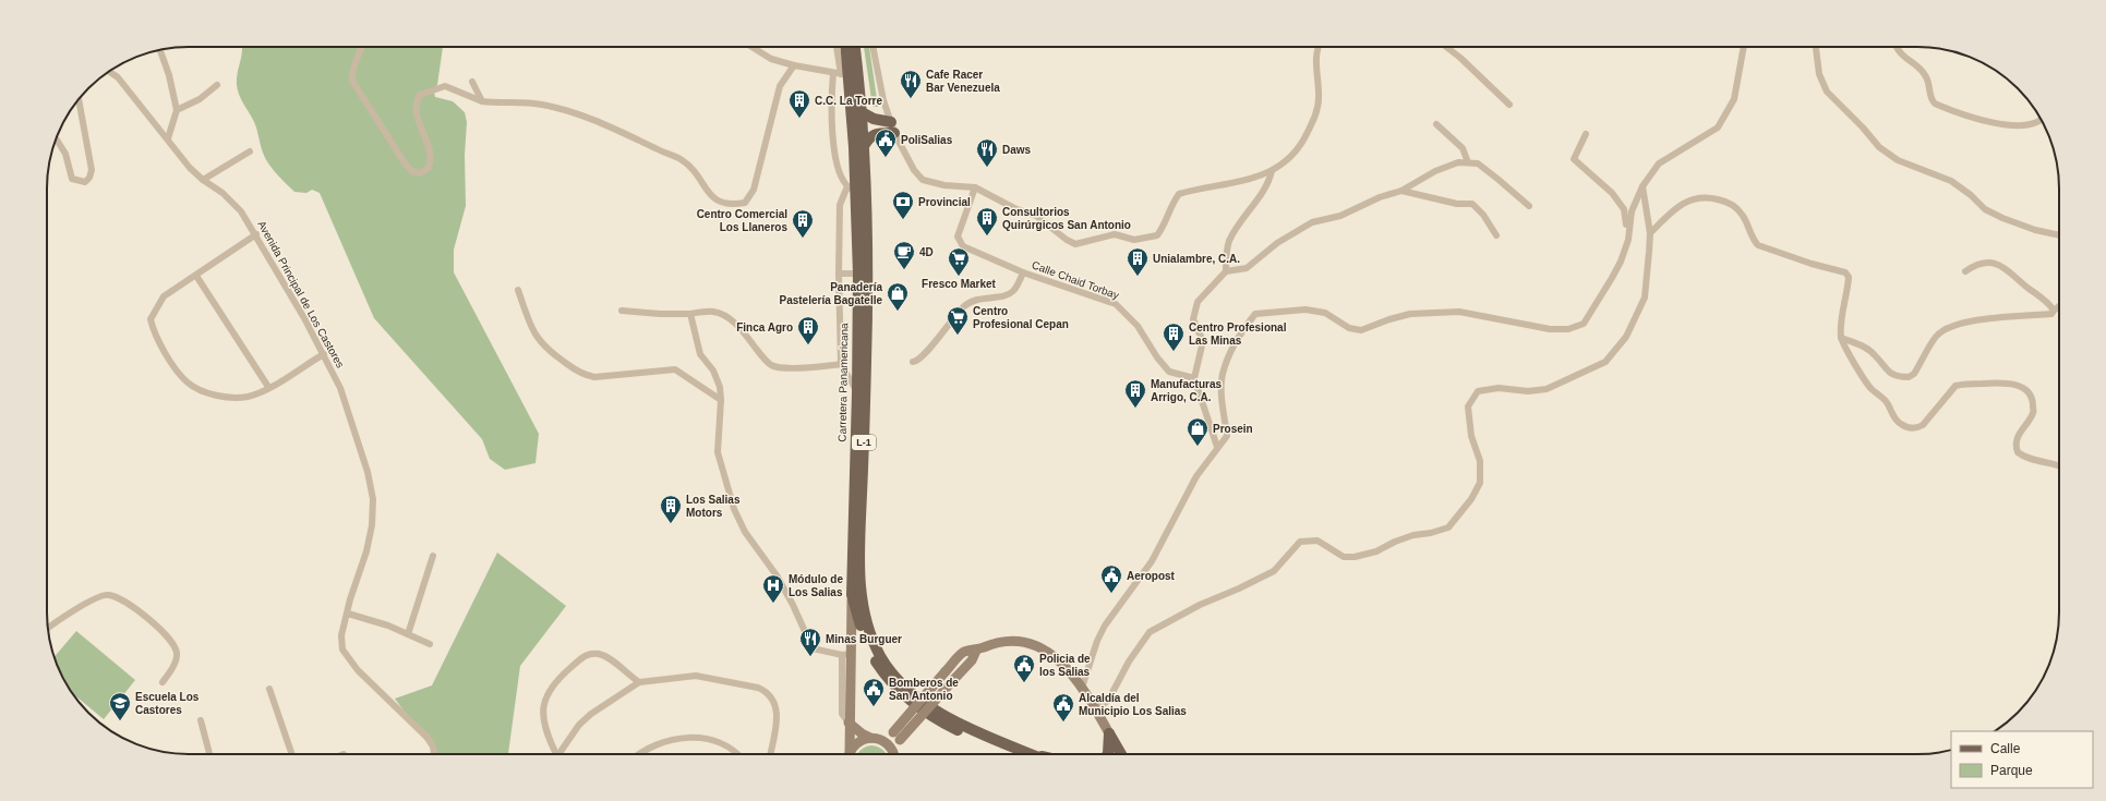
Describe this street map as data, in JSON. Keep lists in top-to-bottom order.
{
  "streets": {
    "main road": ["Carretera Panamericana", "L-1"],
    "street": ["Calle Chaid Torbay", "Avenida Principal de Los Castores"]
  },
  "places": {
    "restaurant": ["Cafe Racer Bar Venezuela", "Daws", "Minas Burguer"],
    "building": [
      "C.C. La Torre",
      "Consultorios Quirúrgicos San Antonio",
      "Centro Comercial Los Llaneros",
      "Unialambre, C.A.",
      "Finca Agro",
      "Centro Profesional Las Minas",
      "Manufacturas Arrigo, C.A.",
      "Los Salias Motors"
    ],
    "public building": [
      "PoliSalias",
      "Aeropost",
      "Policia de los Salias",
      "Bomberos de San Antonio",
      "Alcaldía del Municipio Los Salias"
    ],
    "bank": ["Provincial"],
    "cafe": ["4D"],
    "supermarket": ["Fresco Market", "Centro Profesional Cepan"],
    "shop": ["Panadería Pastelería Bagatelle", "Prosein"],
    "hospital": ["Módulo de Los Salias"],
    "school or university": ["Escuela Los Castores"]
  },
  "legend": ["Calle", "Parque"]
}
